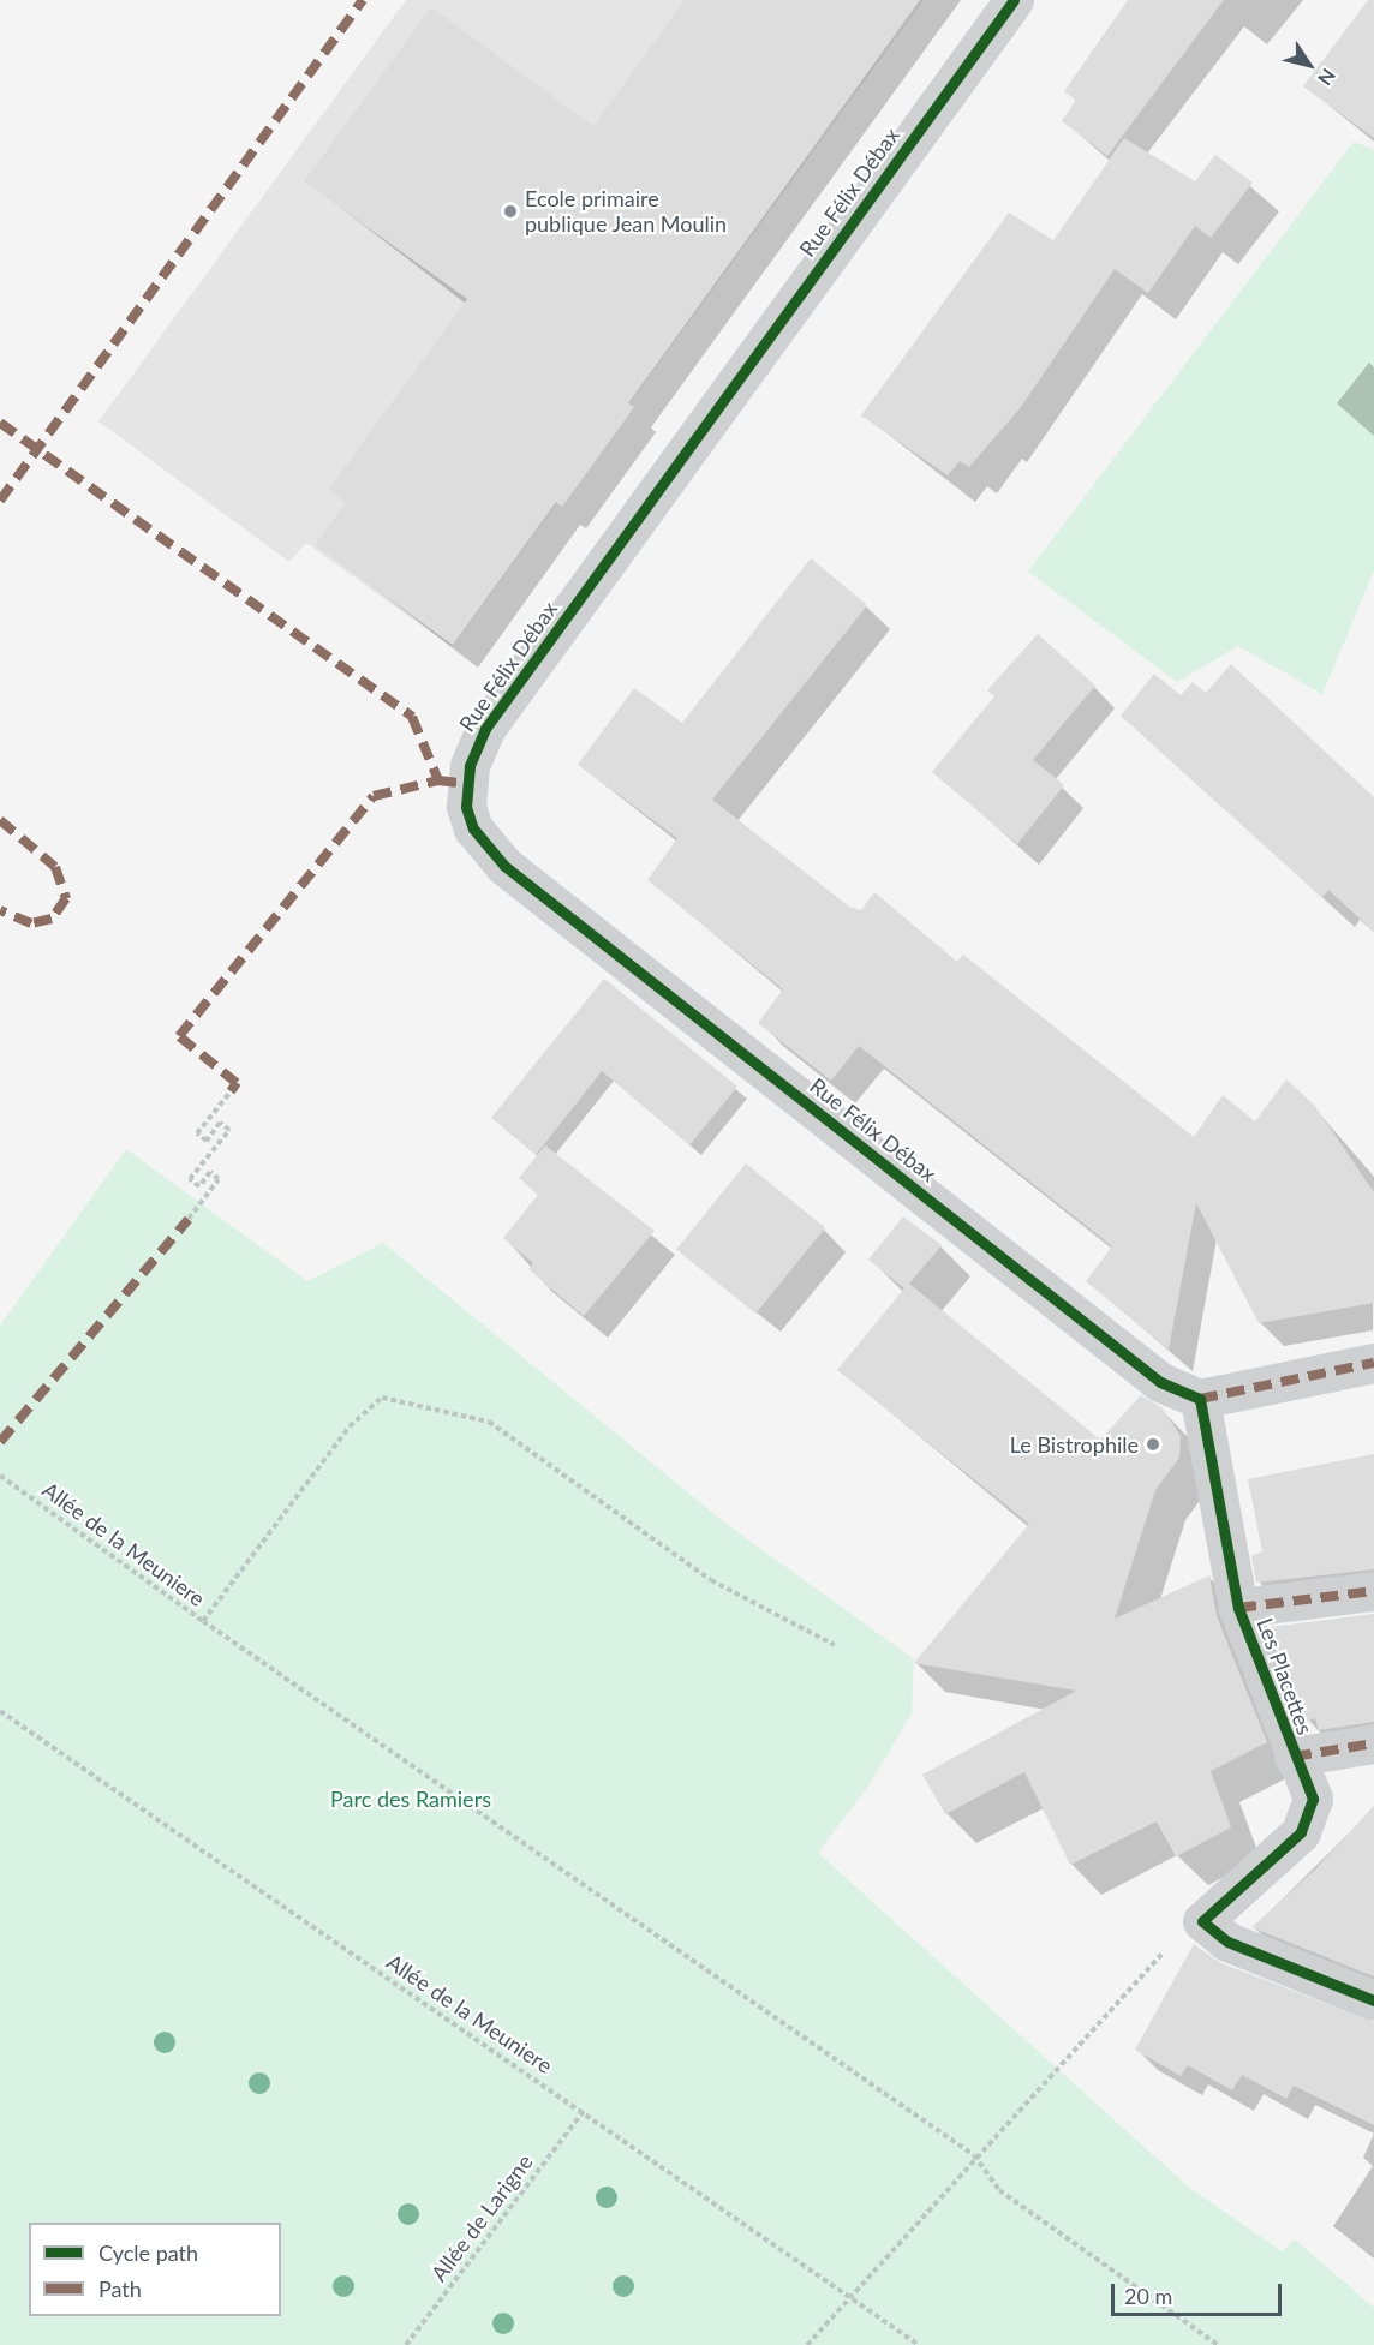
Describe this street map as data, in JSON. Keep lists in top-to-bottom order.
{
  "streets": {
    "street": ["Rue Félix Débax", "Les Placettes"],
    "path": ["Allée de la Meuniere", "Allée de Larigne"]
  },
  "crossings": [
    ["Rue Félix Débax", "Les Placettes"],
    ["Allée de la Meuniere", "Allée de Larigne"]
  ],
  "parks": ["Parc des Ramiers"],
  "places": ["Ecole primaire publique Jean Moulin", "Le Bistrophile"],
  "legend": ["Cycle path", "Path"],
  "scale_bar": "20 m",
  "north": "bottom right"
}
